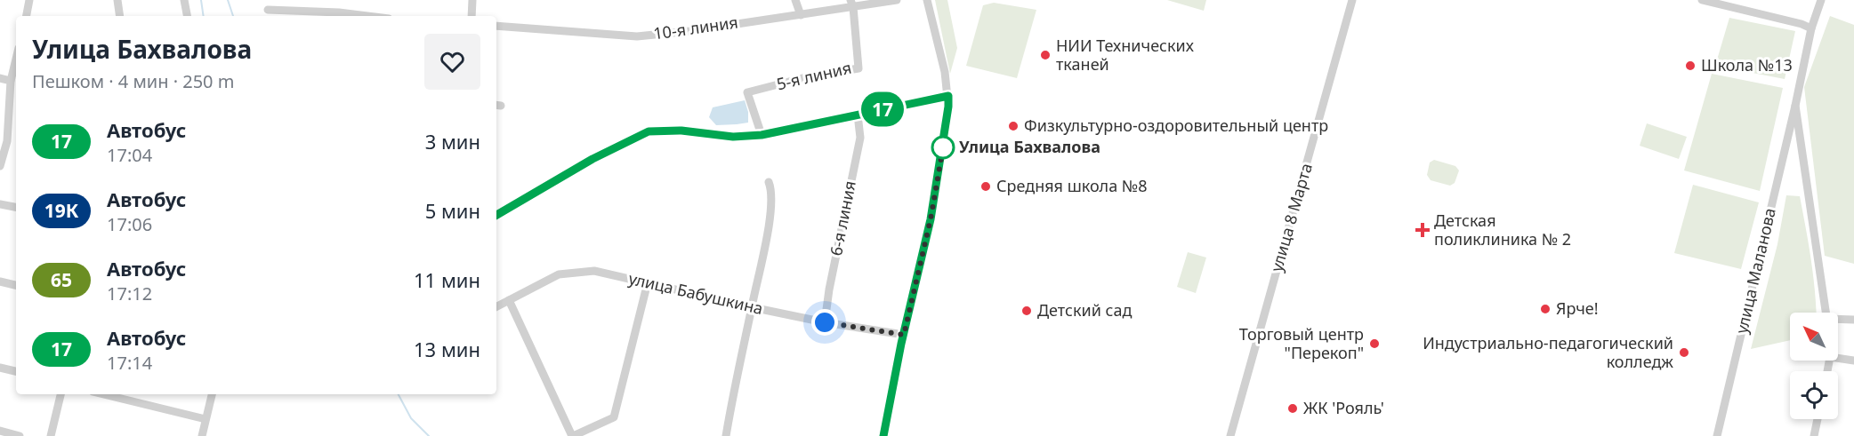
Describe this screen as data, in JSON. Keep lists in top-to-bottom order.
{
  "streets": {
    "street": [
      "10-я линия",
      "5-я линия",
      "улица 8 Марта",
      "6-я линия",
      "улица Маланова",
      "улица Бабушкина"
    ]
  },
  "crossings": [
    ["10-я линия", "5-я линия"],
    ["6-я линия", "улица Бабушкина"]
  ],
  "places": {
    "other": [
      "НИИ Технических тканей",
      "Школа №13",
      "Физкультурно-оздоровительный центр",
      "Улица Бахвалова",
      "Средняя школа №8",
      "Ярче!",
      "Детский сад",
      "Торговый центр \"Перекоп\"",
      "Индустриально-педагогический колледж",
      "ЖК 'Рояль'"
    ],
    "health": ["Детская поликлиника № 2"]
  },
  "lines": ["bus line 17"],
  "north": "top left",
  "page": {
    "on_map": "17",
    "heading": ["Улица Бахвалова", "Пешком · 4 мин · 250 m"],
    "list": [
      {
        "mark": "17",
        "name": "Автобус",
        "note": "17:04",
        "value": "3 мин"
      },
      {
        "mark": "19К",
        "name": "Автобус",
        "note": "17:06",
        "value": "5 мин"
      },
      {
        "mark": "65",
        "name": "Автобус",
        "note": "17:12",
        "value": "11 мин"
      },
      {
        "mark": "17",
        "name": "Автобус",
        "note": "17:14",
        "value": "13 мин"
      }
    ]
  }
}
